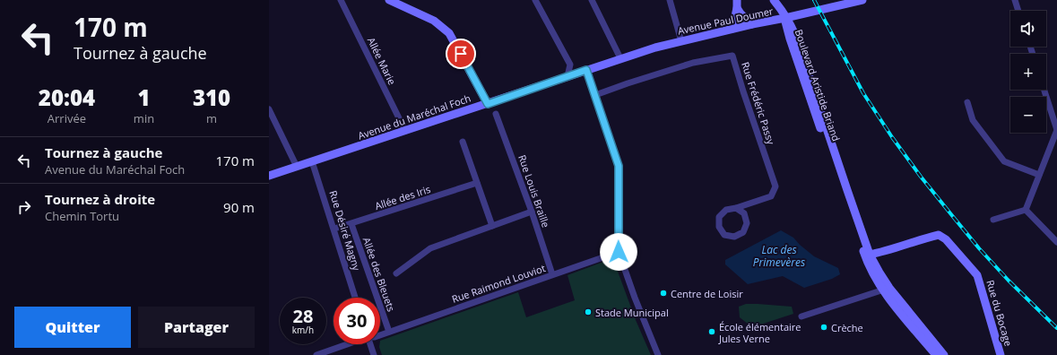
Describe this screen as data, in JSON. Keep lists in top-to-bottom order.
{
  "streets": {
    "main road": [
      "Avenue Paul Doumer",
      "Boulevard Aristide Briand",
      "Avenue du Maréchal Foch",
      "Rue du Bocage"
    ],
    "street": [
      "Allée Marie",
      "Rue Frédéric Passy",
      "Rue Louis Braille",
      "Allée des Iris",
      "Rue Désiré Magny",
      "Allée des Bleuets",
      "Rue Raimond Louviot"
    ]
  },
  "crossings": [
    ["Avenue Paul Doumer", "Boulevard Aristide Briand"],
    ["Avenue Paul Doumer", "Avenue du Maréchal Foch"],
    ["Allée Marie", "Avenue du Maréchal Foch"],
    ["Boulevard Aristide Briand", "Rue du Bocage"],
    ["Avenue du Maréchal Foch", "Rue Désiré Magny"],
    ["Rue Louis Braille", "Rue Raimond Louviot"],
    ["Allée des Iris", "Rue Désiré Magny"],
    ["Allée des Iris", "Allée des Bleuets"],
    ["Allée des Bleuets", "Rue Raimond Louviot"]
  ],
  "water": ["Lac des Primevères"],
  "places": [
    "Centre de Loisir",
    "Stade Municipal",
    "Crèche",
    "École élémentaire Jules Verne"
  ],
  "page": {
    "turn": ["170 m", "Tournez à gauche"],
    "map_buttons": ["+", "−"],
    "eta": [
      "20:04",
      "Arrivée",
      "1",
      "min",
      "310",
      "m"
    ],
    "list": [
      {
        "name": "Tournez à gauche",
        "note": "Avenue du Maréchal Foch",
        "value": "170 m"
      },
      {
        "name": "Tournez à droite",
        "note": "Chemin Tortu",
        "value": "90 m"
      }
    ],
    "speed": "28 km/h",
    "limit": "30",
    "buttons": ["Quitter", "Partager"]
  }
}
